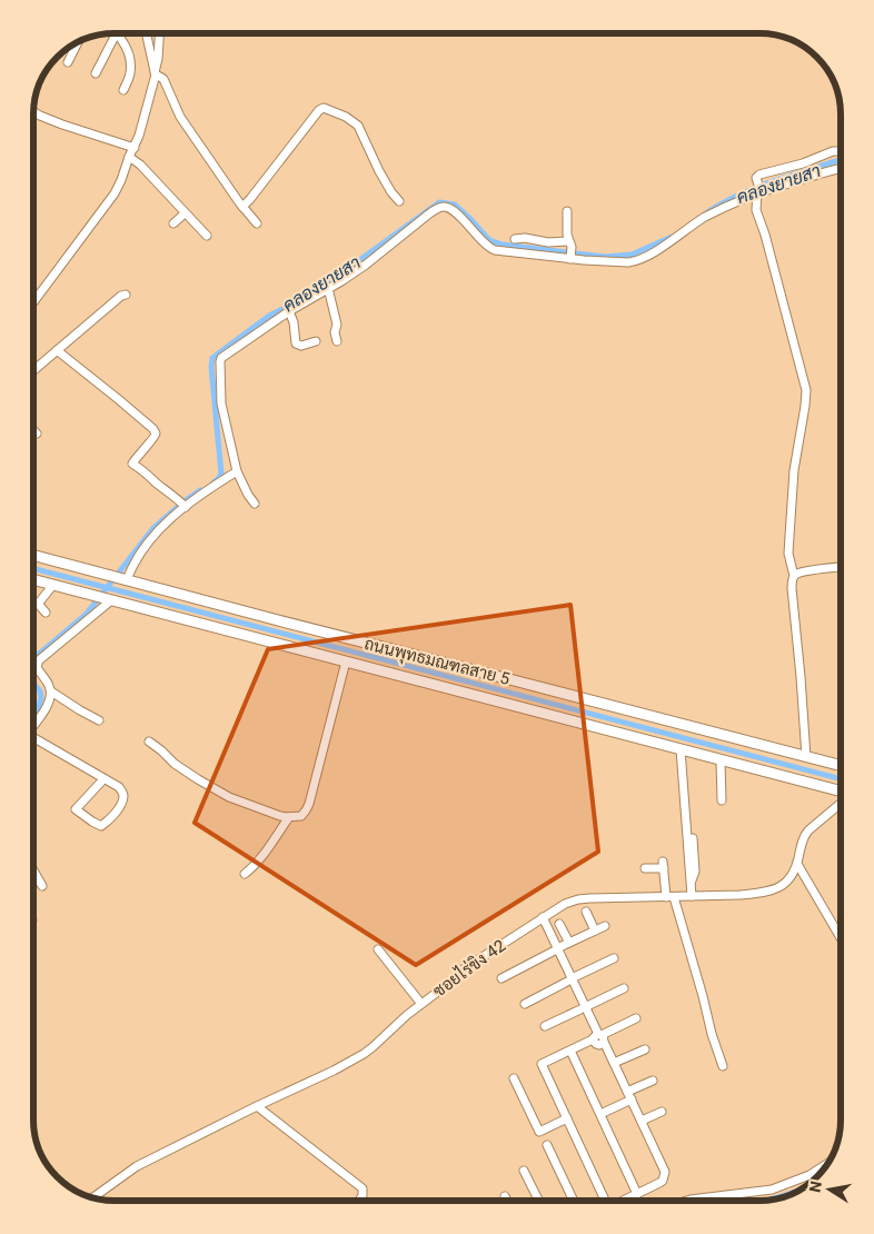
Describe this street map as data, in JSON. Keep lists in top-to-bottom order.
{
  "streets": {
    "main road": ["ถนนพุทธมณฑลสาย 5"],
    "street": ["ซอยไร่ขิง 42"]
  },
  "water": ["คลองยายสา"],
  "north": "left"
}
